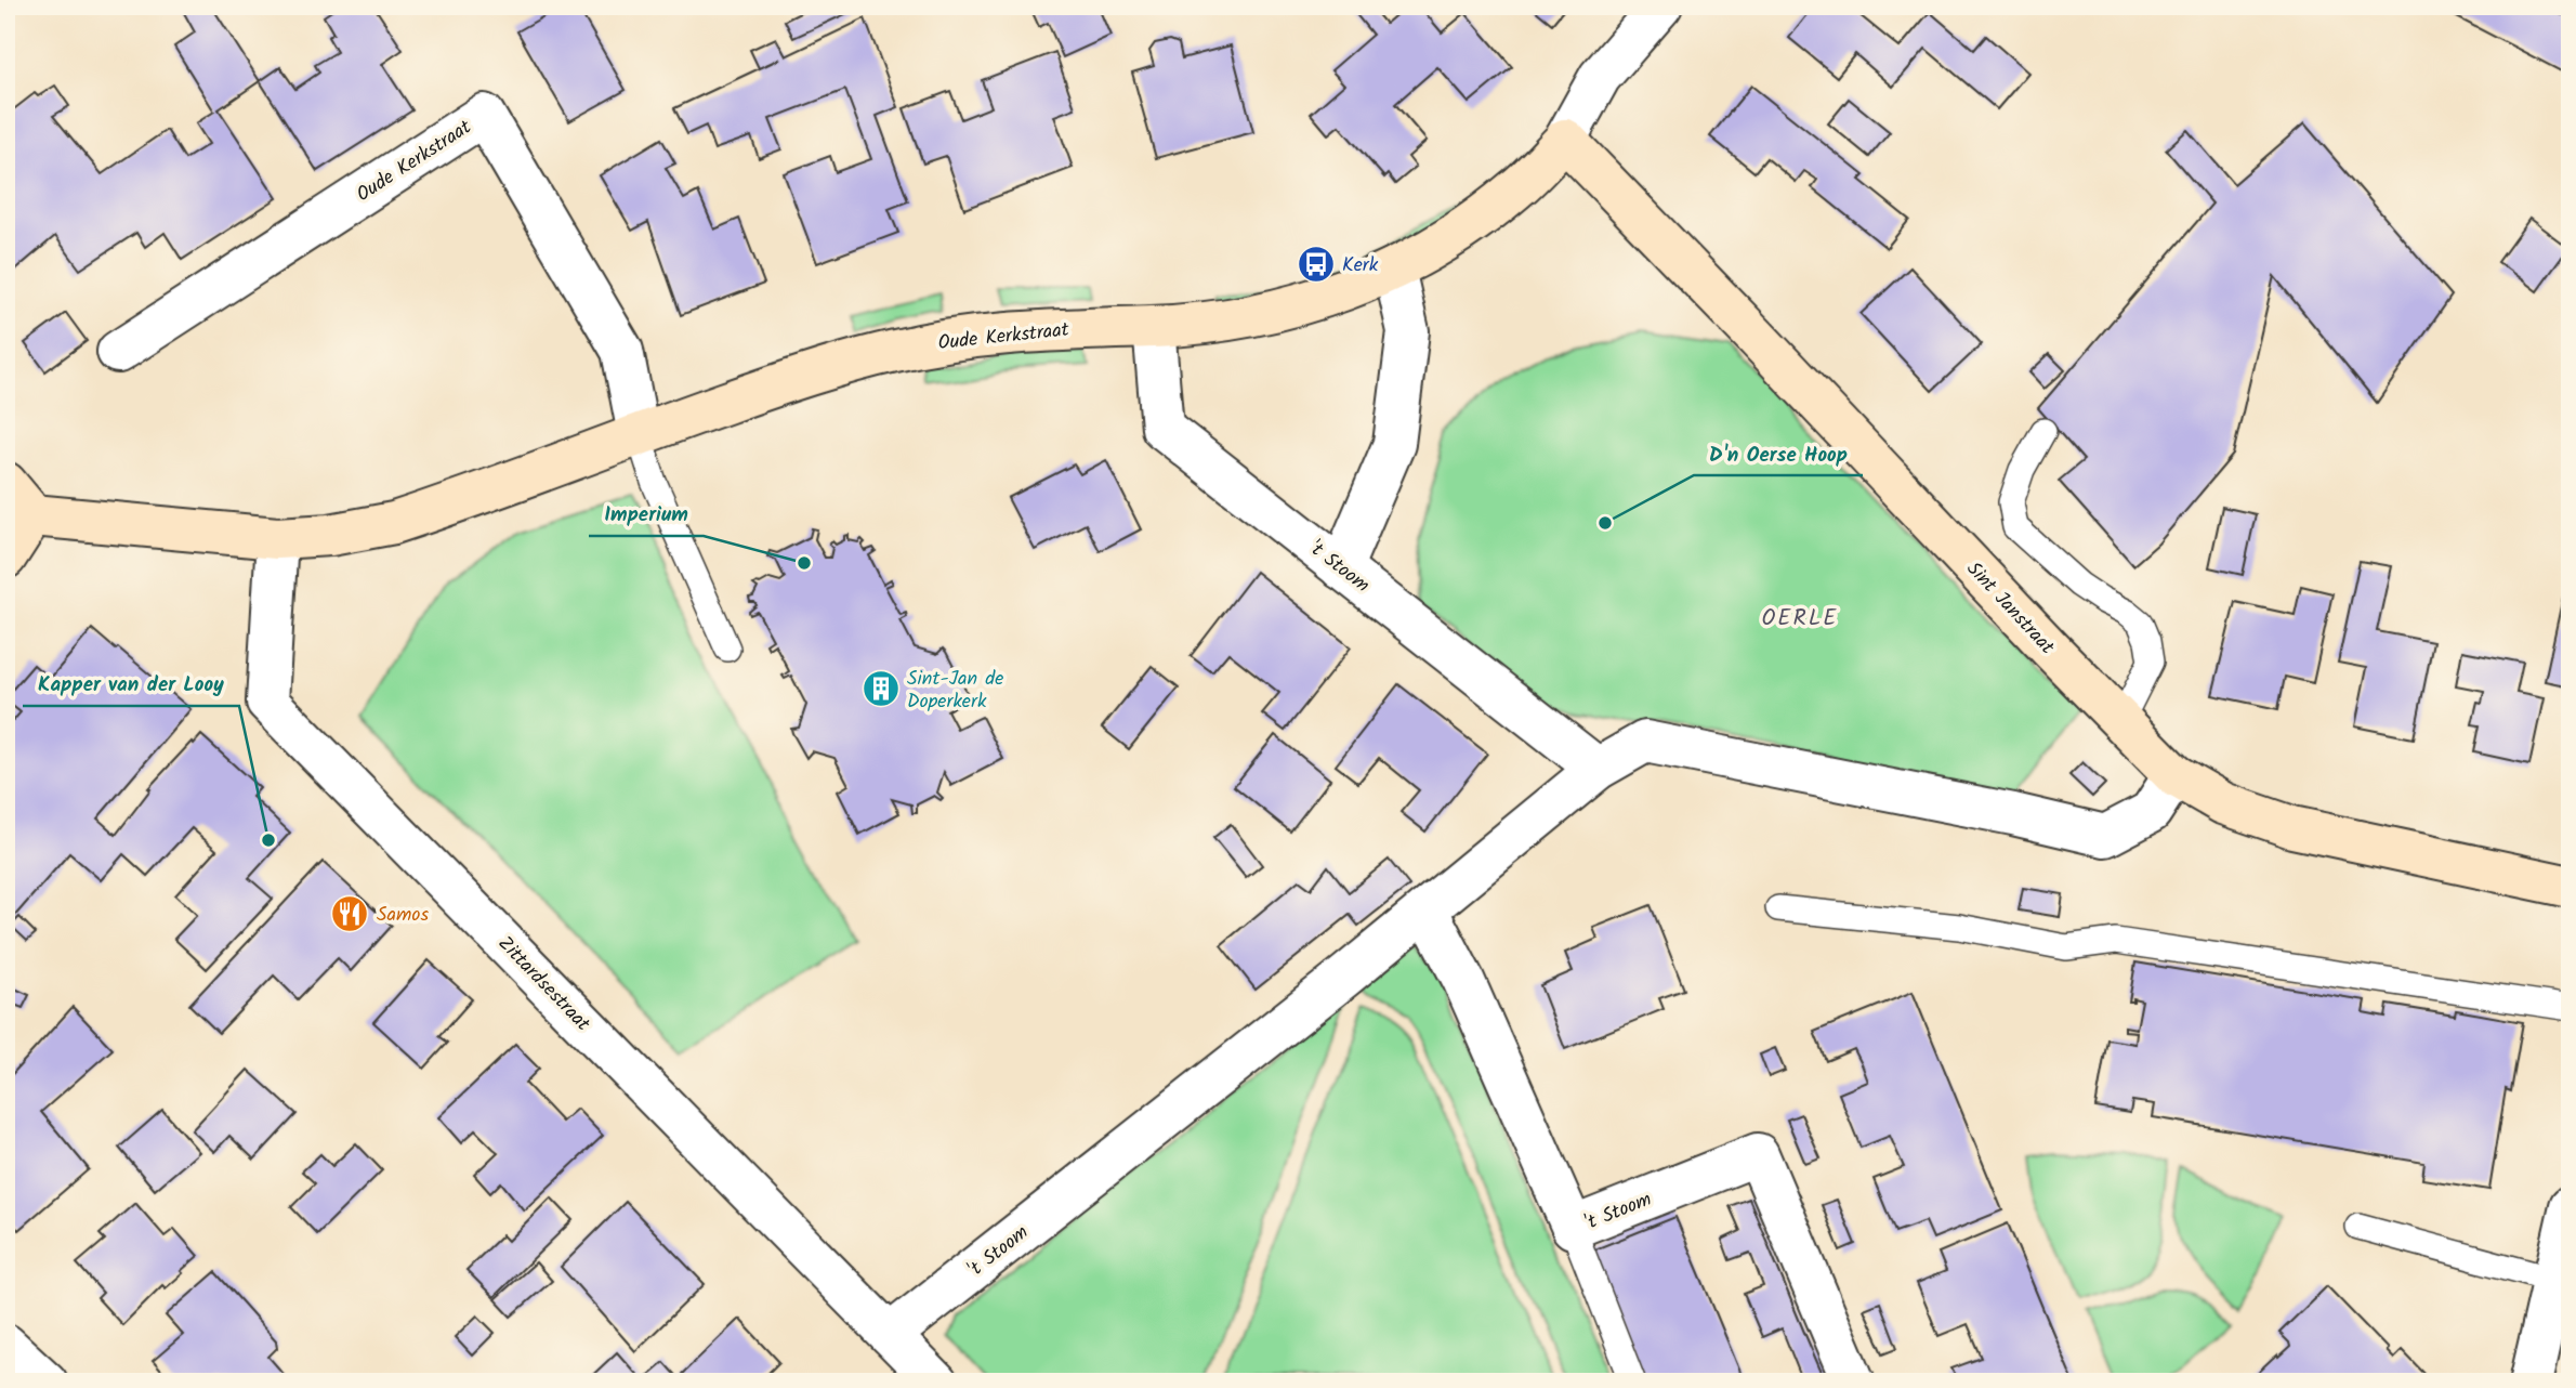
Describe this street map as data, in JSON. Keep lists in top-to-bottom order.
{
  "streets": {
    "street": [
      "Oude Kerkstraat",
      "'t Stoom",
      "Sint Janstraat",
      "Zittardsestraat"
    ]
  },
  "crossings": [
    ["Oude Kerkstraat", "'t Stoom"],
    ["Oude Kerkstraat", "Sint Janstraat"],
    ["Oude Kerkstraat", "Zittardsestraat"],
    ["'t Stoom", "Sint Janstraat"],
    ["'t Stoom", "Zittardsestraat"]
  ],
  "districts": ["OERLE"],
  "places": {
    "bus stop": ["Kerk"],
    "other": ["D'n Oerse Hoop", "Imperium", "Kapper van der Looy"],
    "building": ["Sint-Jan de Doperkerk"],
    "restaurant": ["Samos"]
  }
}
